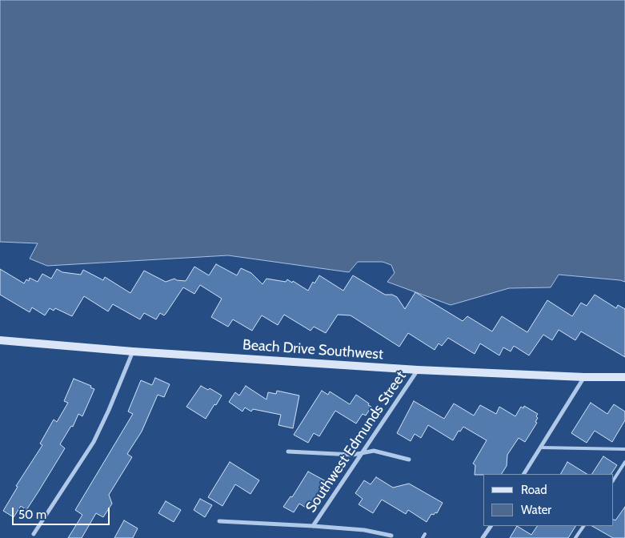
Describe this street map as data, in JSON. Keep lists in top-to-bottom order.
{
  "streets": {
    "main road": ["Beach Drive Southwest"],
    "street": ["Southwest Edmunds Street"]
  },
  "crossings": [
    ["Beach Drive Southwest", "Southwest Edmunds Street"]
  ],
  "legend": ["Road", "Water"],
  "scale_bar": "50 m"
}
